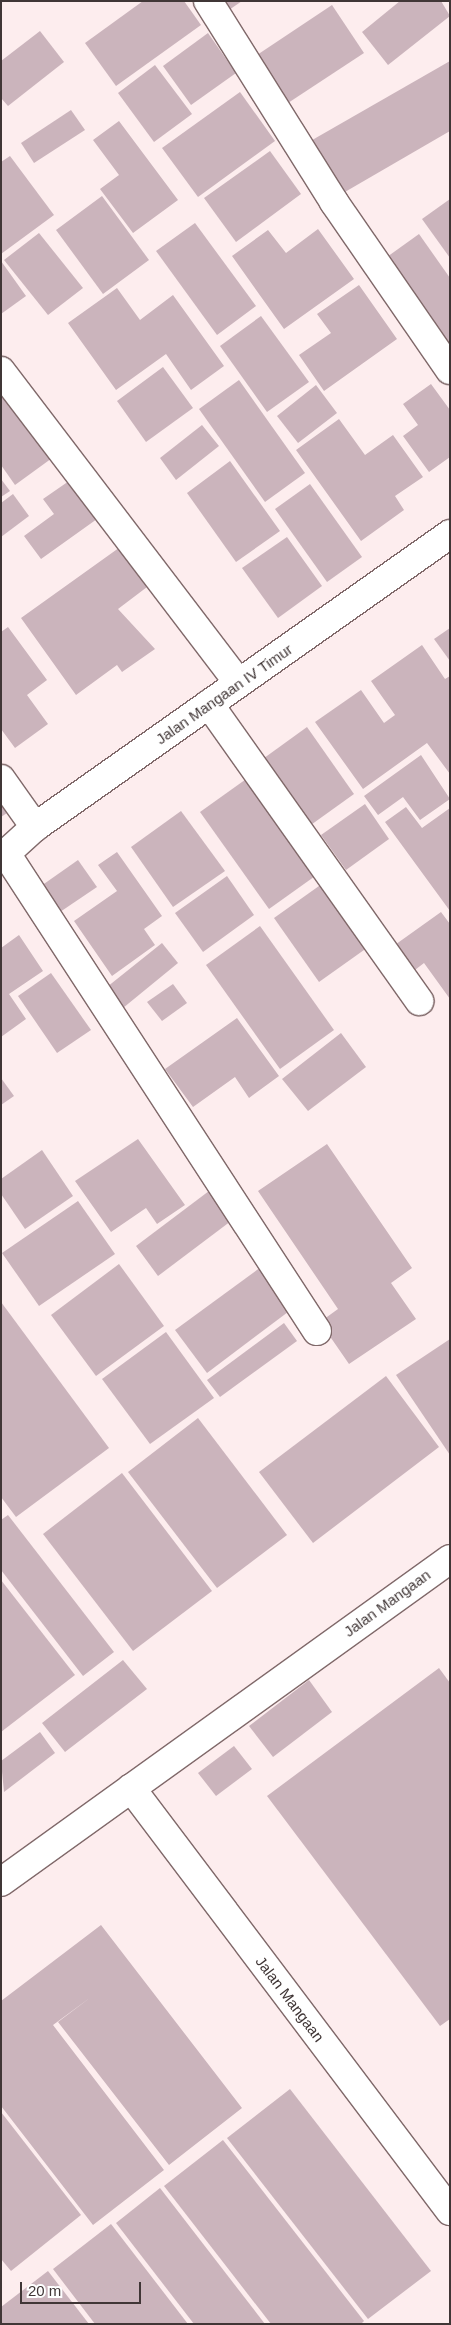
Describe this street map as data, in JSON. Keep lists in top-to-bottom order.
{
  "streets": {
    "street": ["Jalan Mangaan IV Timur", "Jalan Mangaan"]
  },
  "scale_bar": "20 m"
}
